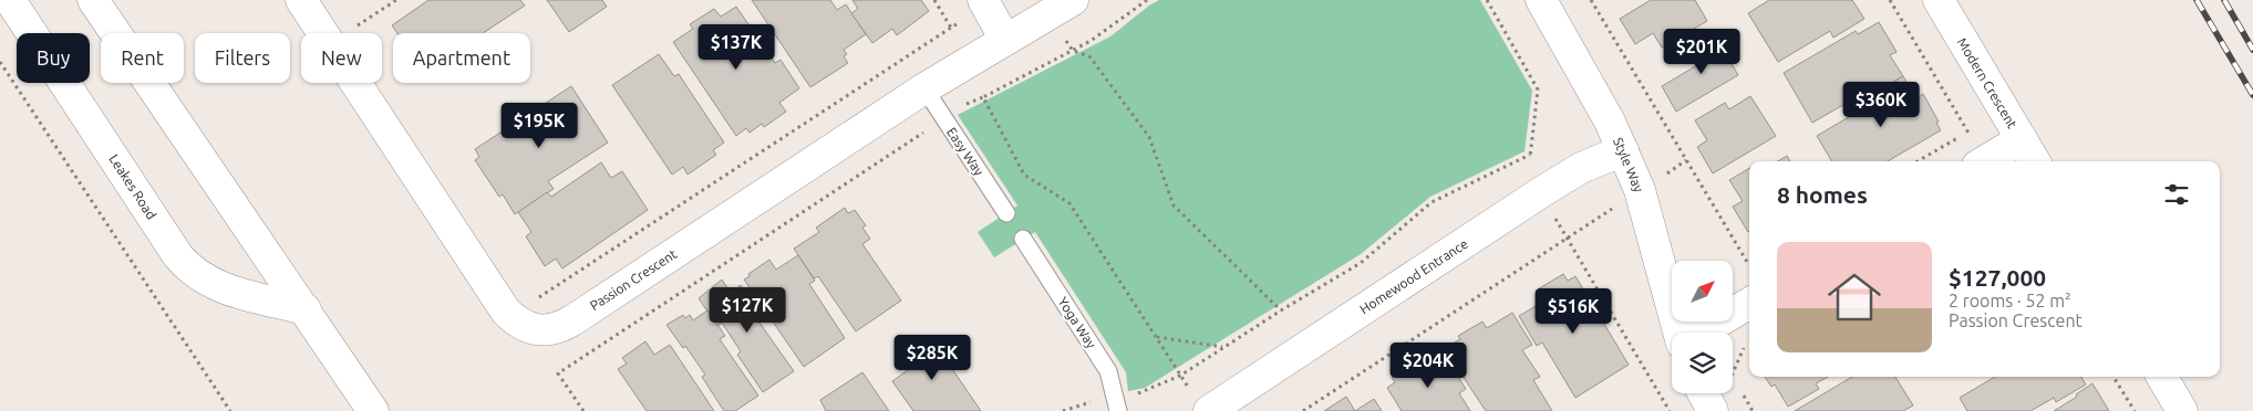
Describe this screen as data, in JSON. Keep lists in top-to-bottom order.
{
  "streets": {
    "street": [
      "Modern Crescent",
      "Style Way",
      "Leakes Road",
      "Homewood Entrance",
      "Passion Crescent"
    ],
    "lane": ["Easy Way", "Yoga Way"]
  },
  "crossings": [
    ["Easy Way", "Passion Crescent"],
    ["Style Way", "Homewood Entrance"]
  ],
  "north": "top right",
  "page": {
    "price": [
      "$137K",
      "$201K",
      "$360K",
      "$195K",
      "$127K",
      "$516K",
      "$285K",
      "$204K"
    ],
    "chip": [
      "Buy",
      "Rent",
      "Filters",
      "New",
      "Apartment"
    ],
    "heading": "8 homes",
    "list": [
      {
        "name": "$127,000",
        "note": "2 rooms · 52 m² · Passion Crescent"
      }
    ]
  }
}
